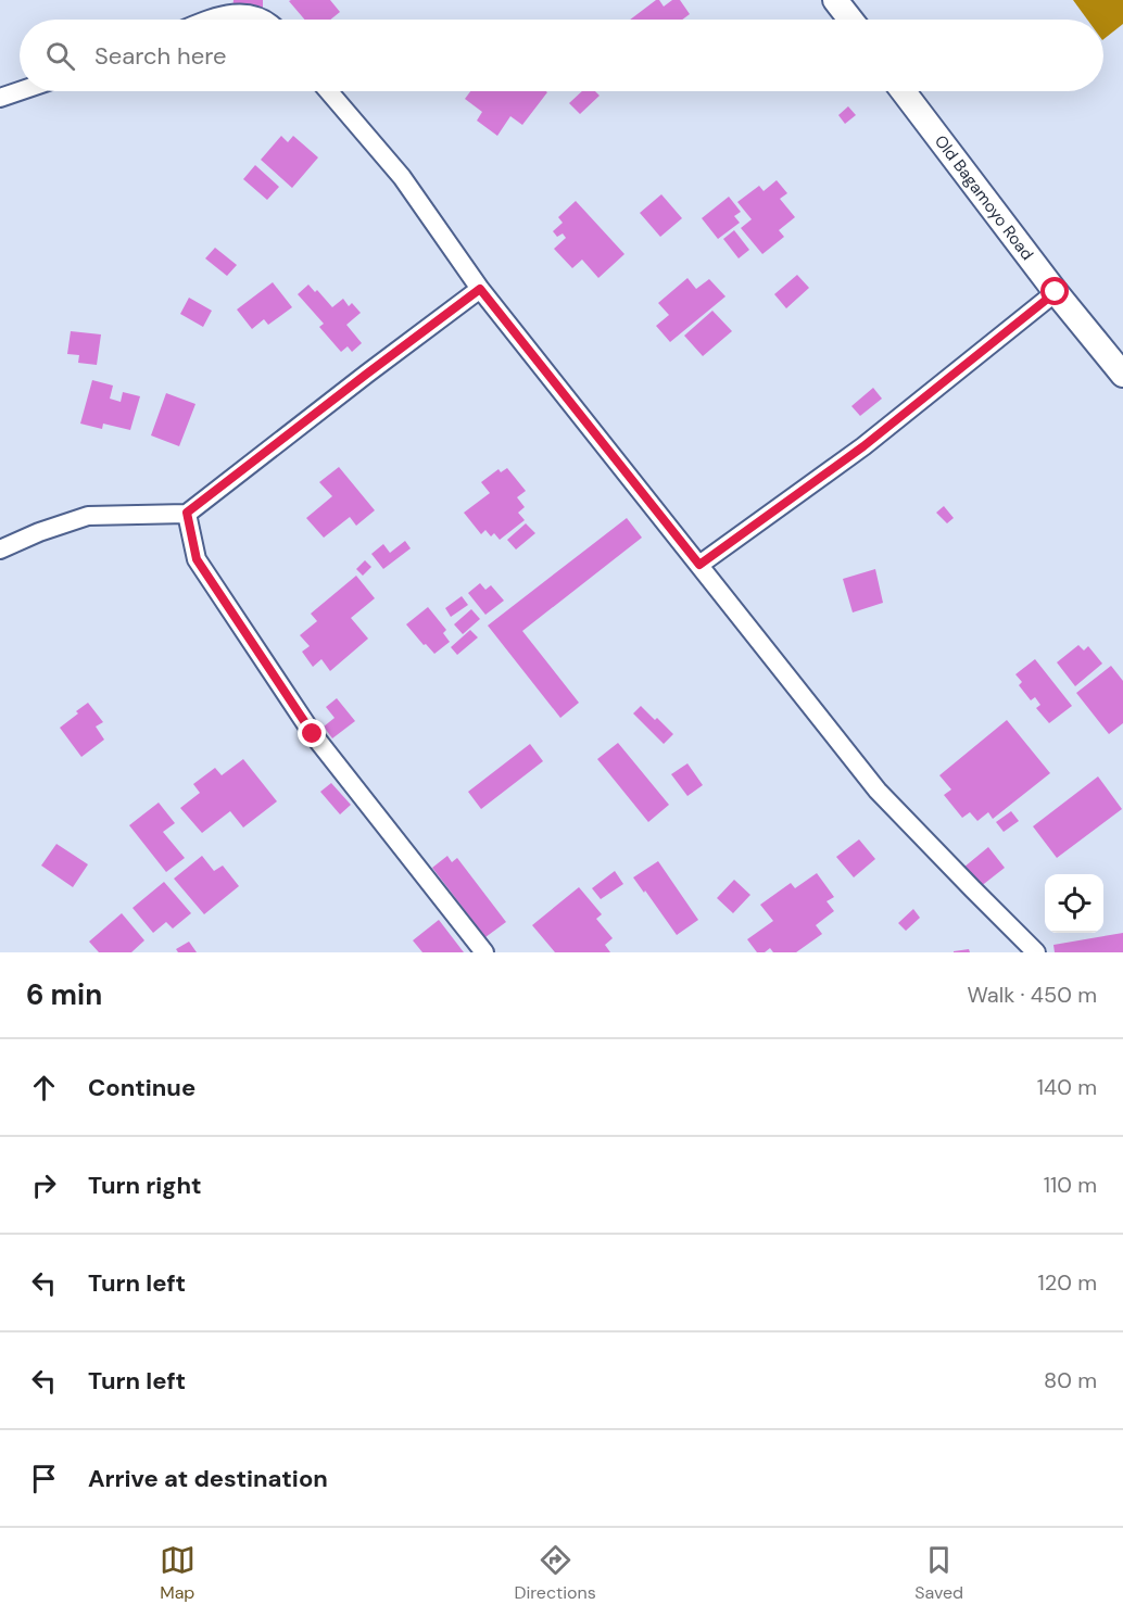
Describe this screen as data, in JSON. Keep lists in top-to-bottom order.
{
  "streets": {
    "street": ["Old Bagamoyo Road"]
  },
  "page": {
    "search": "Search here",
    "heading": ["6 min", "Walk · 450 m"],
    "list": [
      ["Continue", "140 m"],
      ["Turn right", "110 m"],
      ["Turn left", "120 m"],
      ["Turn left", "80 m"],
      "Arrive at destination"
    ],
    "nav": ["Map", "Directions", "Saved"]
  }
}
